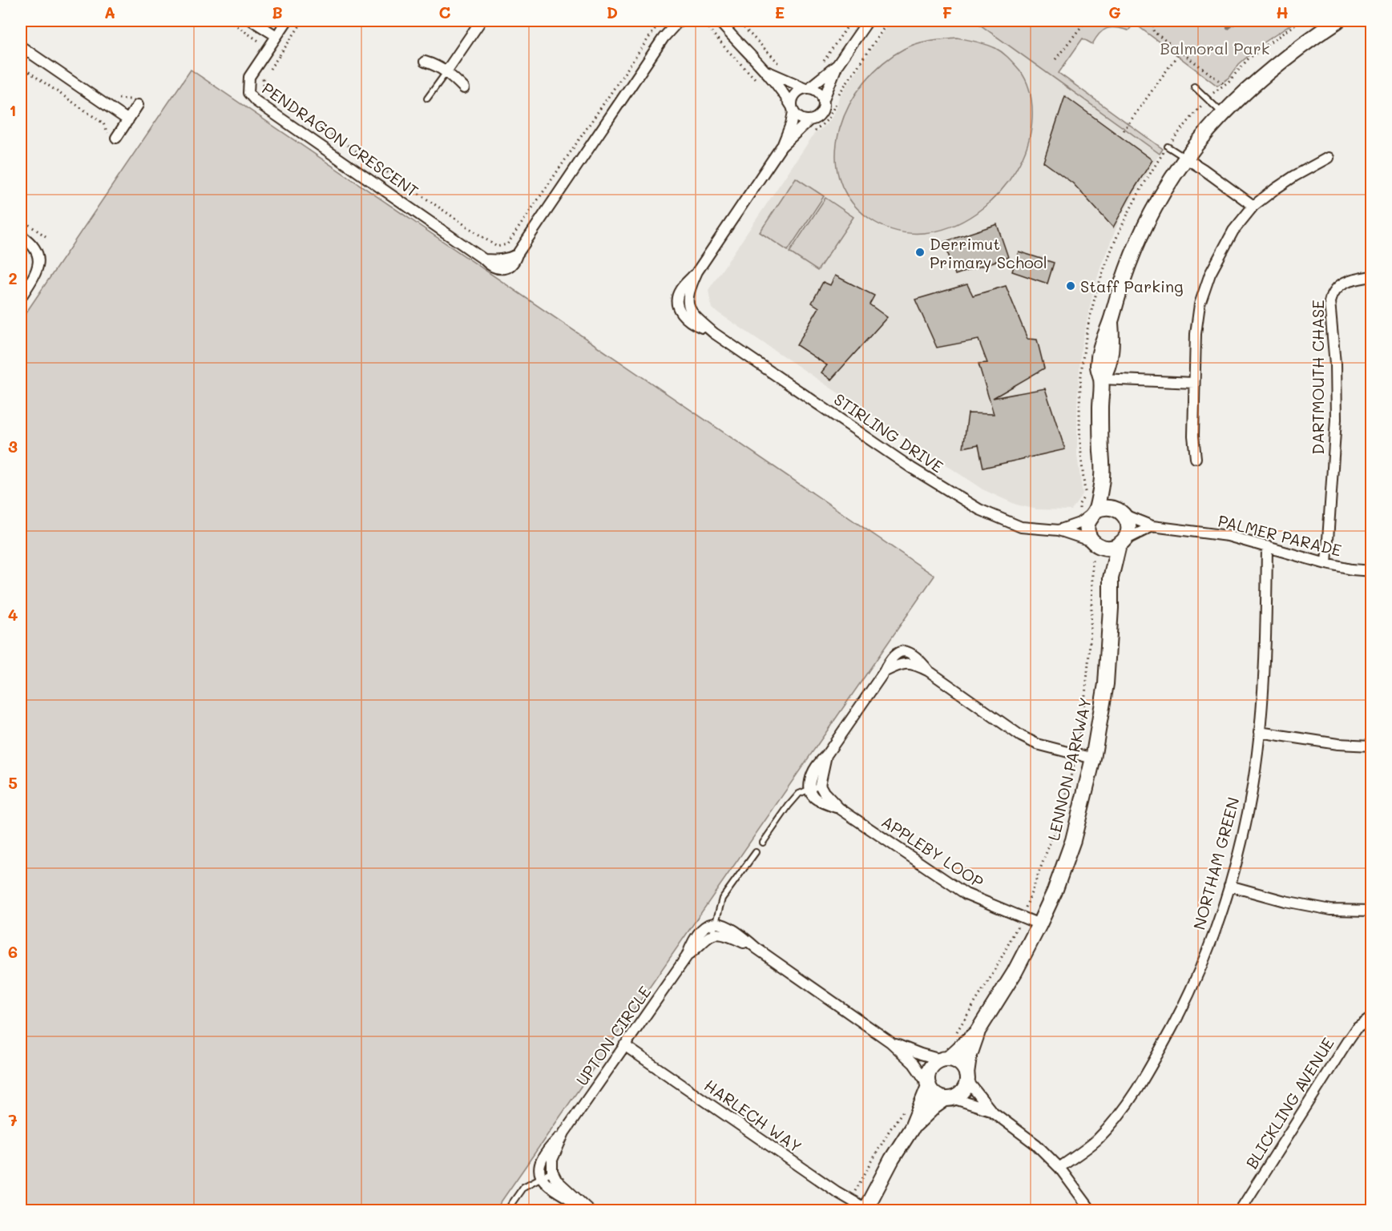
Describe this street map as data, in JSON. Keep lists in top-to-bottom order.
{
  "streets": {
    "street": [
      "PENDRAGON CRESCENT",
      "DARTMOUTH CHASE",
      "STIRLING DRIVE",
      "PALMER PARADE",
      "LENNON PARKWAY",
      "APPLEBY LOOP",
      "NORTHAM GREEN",
      "UPTON CIRCLE",
      "BLICKLING AVENUE",
      "HARLECH WAY"
    ]
  },
  "crossings": [
    ["DARTMOUTH CHASE", "PALMER PARADE"],
    ["STIRLING DRIVE", "PALMER PARADE"],
    ["STIRLING DRIVE", "LENNON PARKWAY"],
    ["PALMER PARADE", "LENNON PARKWAY"],
    ["PALMER PARADE", "NORTHAM GREEN"],
    ["LENNON PARKWAY", "APPLEBY LOOP"],
    ["UPTON CIRCLE", "HARLECH WAY"]
  ],
  "parks": ["Balmoral Park"],
  "places": ["Derrimut Primary School", "Staff Parking"],
  "grid": {
    "columns": [
      "A",
      "B",
      "C",
      "D",
      "E",
      "F",
      "G",
      "H"
    ],
    "rows": [
      "1",
      "2",
      "3",
      "4",
      "5",
      "6",
      "7"
    ]
  }
}
